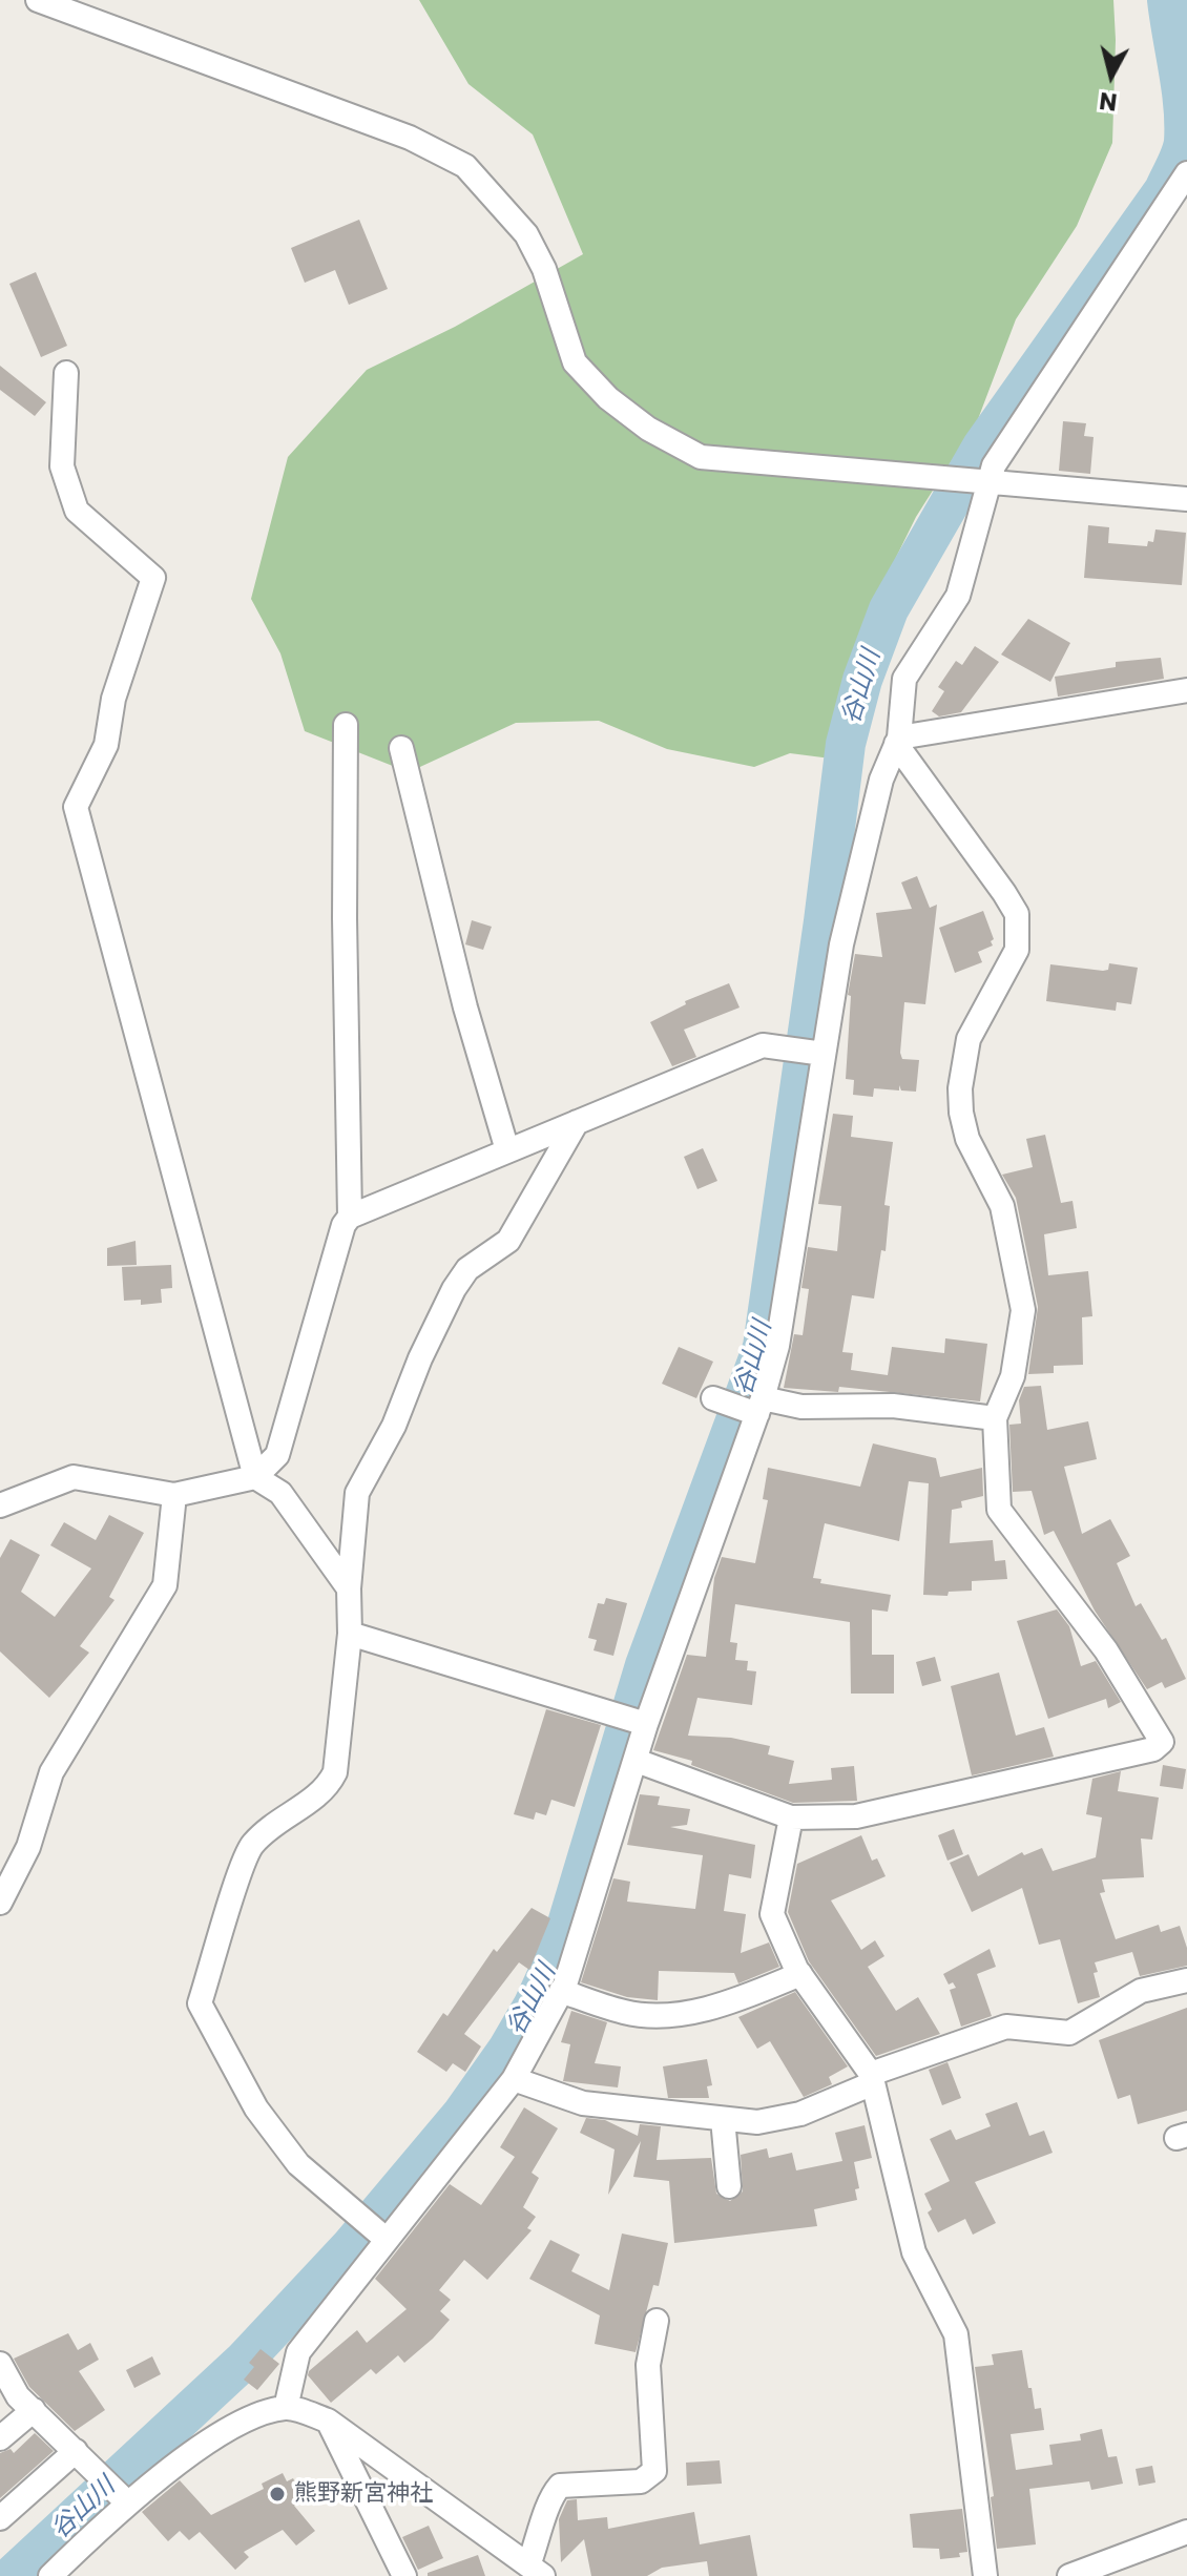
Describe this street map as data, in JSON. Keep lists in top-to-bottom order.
{
  "water": ["谷山川"],
  "places": ["熊野新宮神社"],
  "north": "bottom"
}
